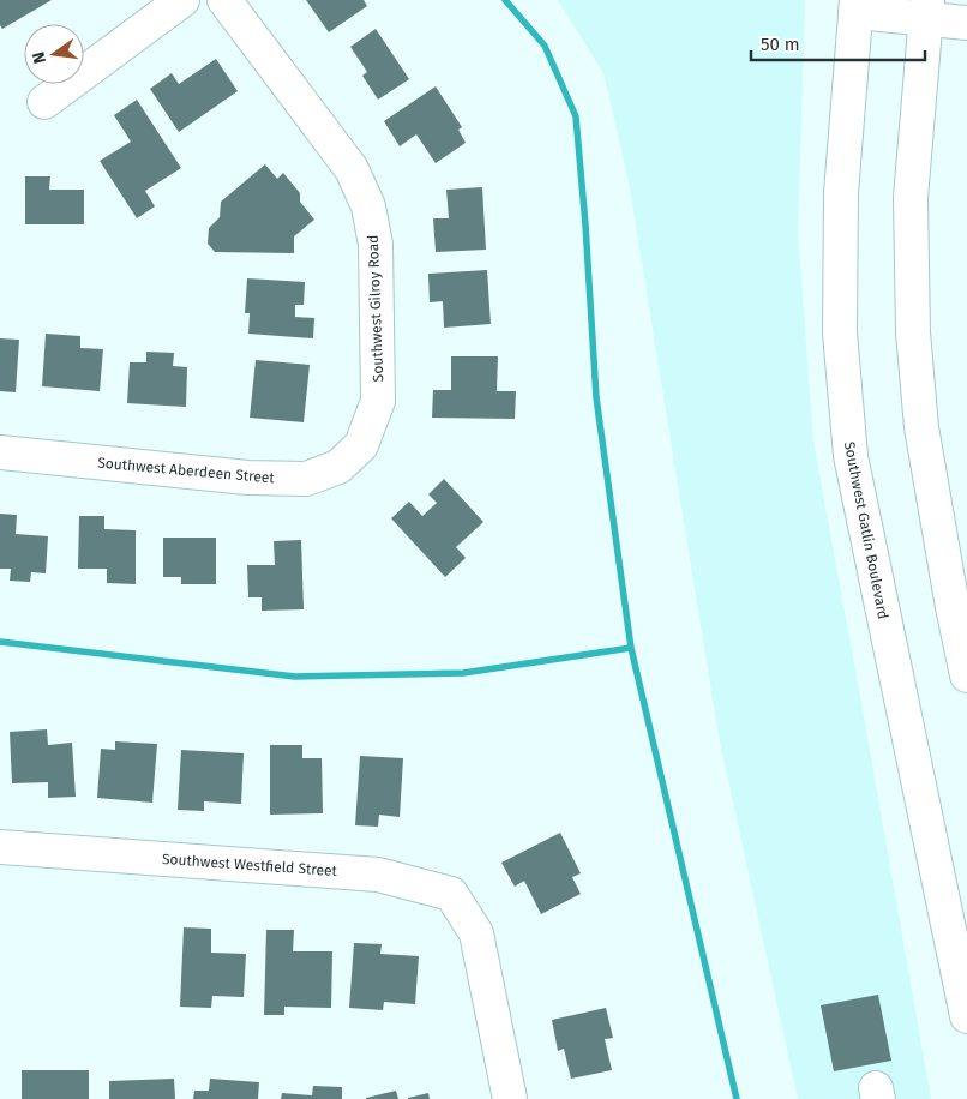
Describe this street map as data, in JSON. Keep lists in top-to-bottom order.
{
  "streets": {
    "street": [
      "Southwest Gilroy Road",
      "Southwest Aberdeen Street",
      "Southwest Gatlin Boulevard",
      "Southwest Westfield Street"
    ]
  },
  "crossings": [
    ["Southwest Gilroy Road", "Southwest Aberdeen Street"]
  ],
  "scale_bar": "50 m",
  "north": "left"
}
